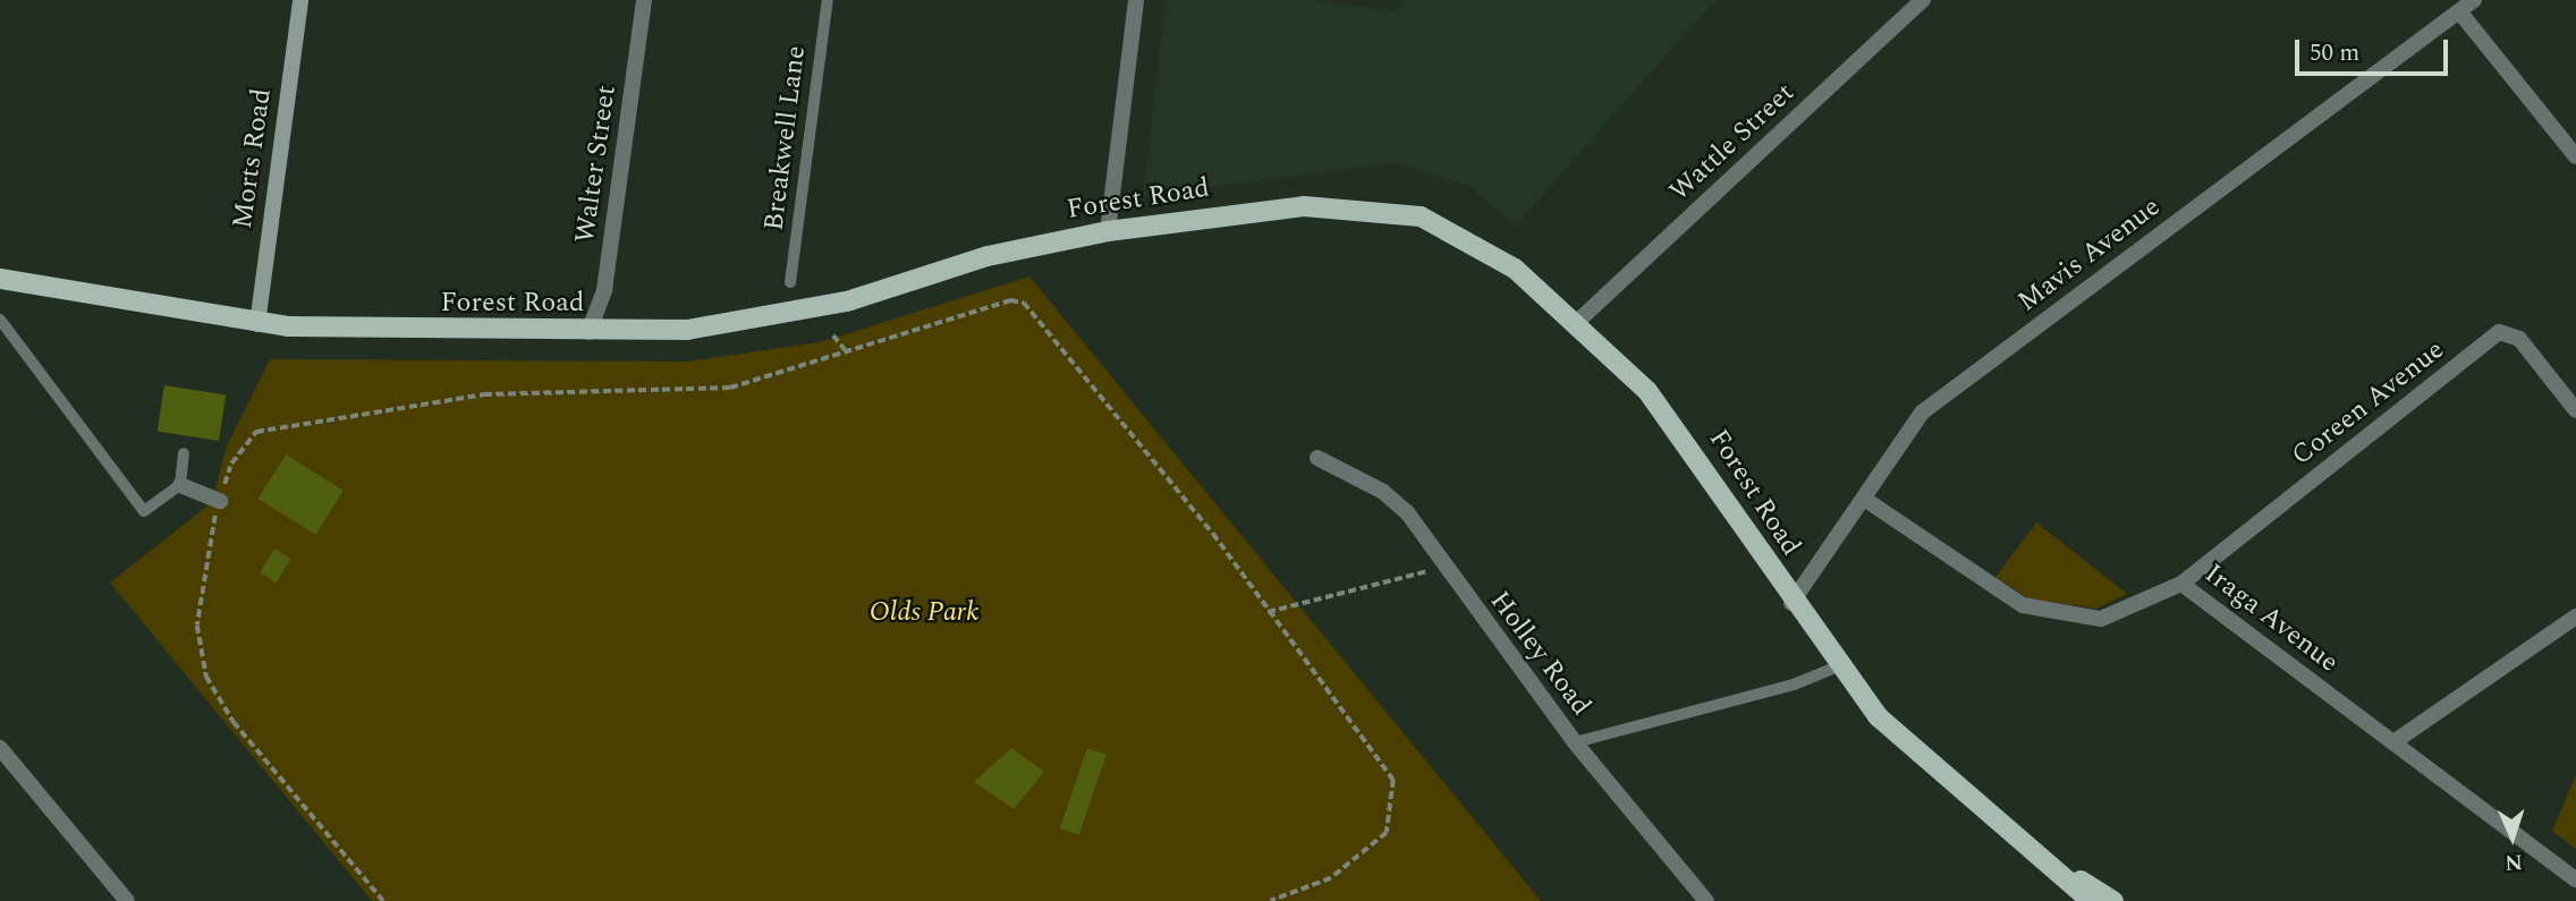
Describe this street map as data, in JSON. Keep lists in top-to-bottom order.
{
  "streets": {
    "main road": ["Forest Road"],
    "street": [
      "Wattle Street",
      "Morts Road",
      "Walter Street",
      "Mavis Avenue",
      "Coreen Avenue",
      "Iraga Avenue",
      "Holley Road"
    ],
    "lane": ["Breakwell Lane"]
  },
  "crossings": [
    ["Wattle Street", "Forest Road"],
    ["Morts Road", "Forest Road"],
    ["Walter Street", "Forest Road"],
    ["Forest Road", "Mavis Avenue"],
    ["Mavis Avenue", "Iraga Avenue"],
    ["Coreen Avenue", "Iraga Avenue"]
  ],
  "parks": ["Olds Park"],
  "scale_bar": "50 m",
  "north": "bottom"
}
